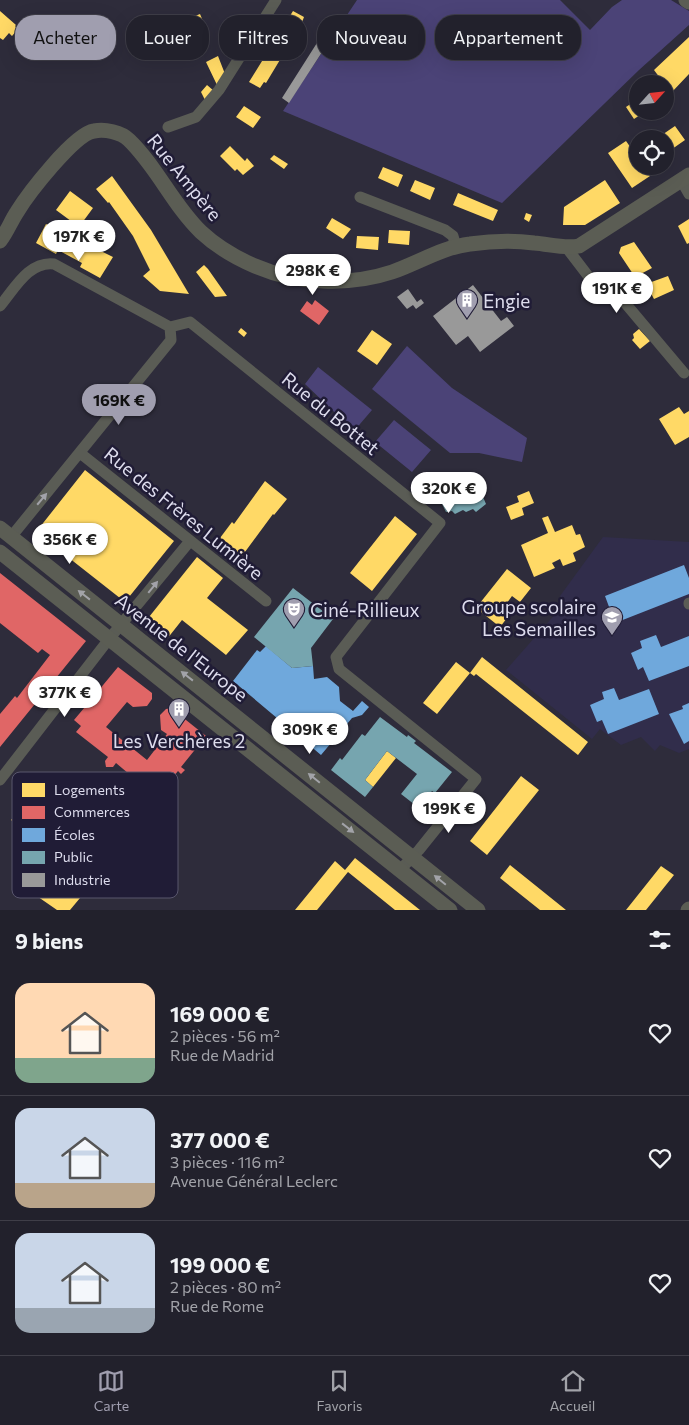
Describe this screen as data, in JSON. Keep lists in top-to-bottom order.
{
  "streets": {
    "street": [
      "Rue Ampère",
      "Rue du Bottet",
      "Rue des Frères Lumière",
      "Avenue de l'Europe"
    ]
  },
  "crossings": [
    ["Rue du Bottet", "Avenue de l'Europe"]
  ],
  "places": {
    "building": ["Engie", "Les Verchères 2"],
    "theatre": ["Ciné-Rillieux"],
    "school or university": ["Groupe scolaire Les Semailles"]
  },
  "legend": [
    "Logements",
    "Commerces",
    "Écoles",
    "Public",
    "Industrie"
  ],
  "north": "top right",
  "page": {
    "chip": [
      "Acheter",
      "Louer",
      "Filtres",
      "Nouveau",
      "Appartement"
    ],
    "price": [
      "197K €",
      "298K €",
      "191K €",
      "169K €",
      "320K €",
      "356K €",
      "377K €",
      "309K €",
      "199K €"
    ],
    "heading": "9 biens",
    "list": [
      {
        "name": "169 000 €",
        "note": "2 pièces · 56 m² · Rue de Madrid"
      },
      {
        "name": "377 000 €",
        "note": "3 pièces · 116 m² · Avenue Général Leclerc"
      },
      {
        "name": "199 000 €",
        "note": "2 pièces · 80 m² · Rue de Rome"
      }
    ],
    "tabs": ["Carte", "Favoris", "Accueil"]
  }
}
